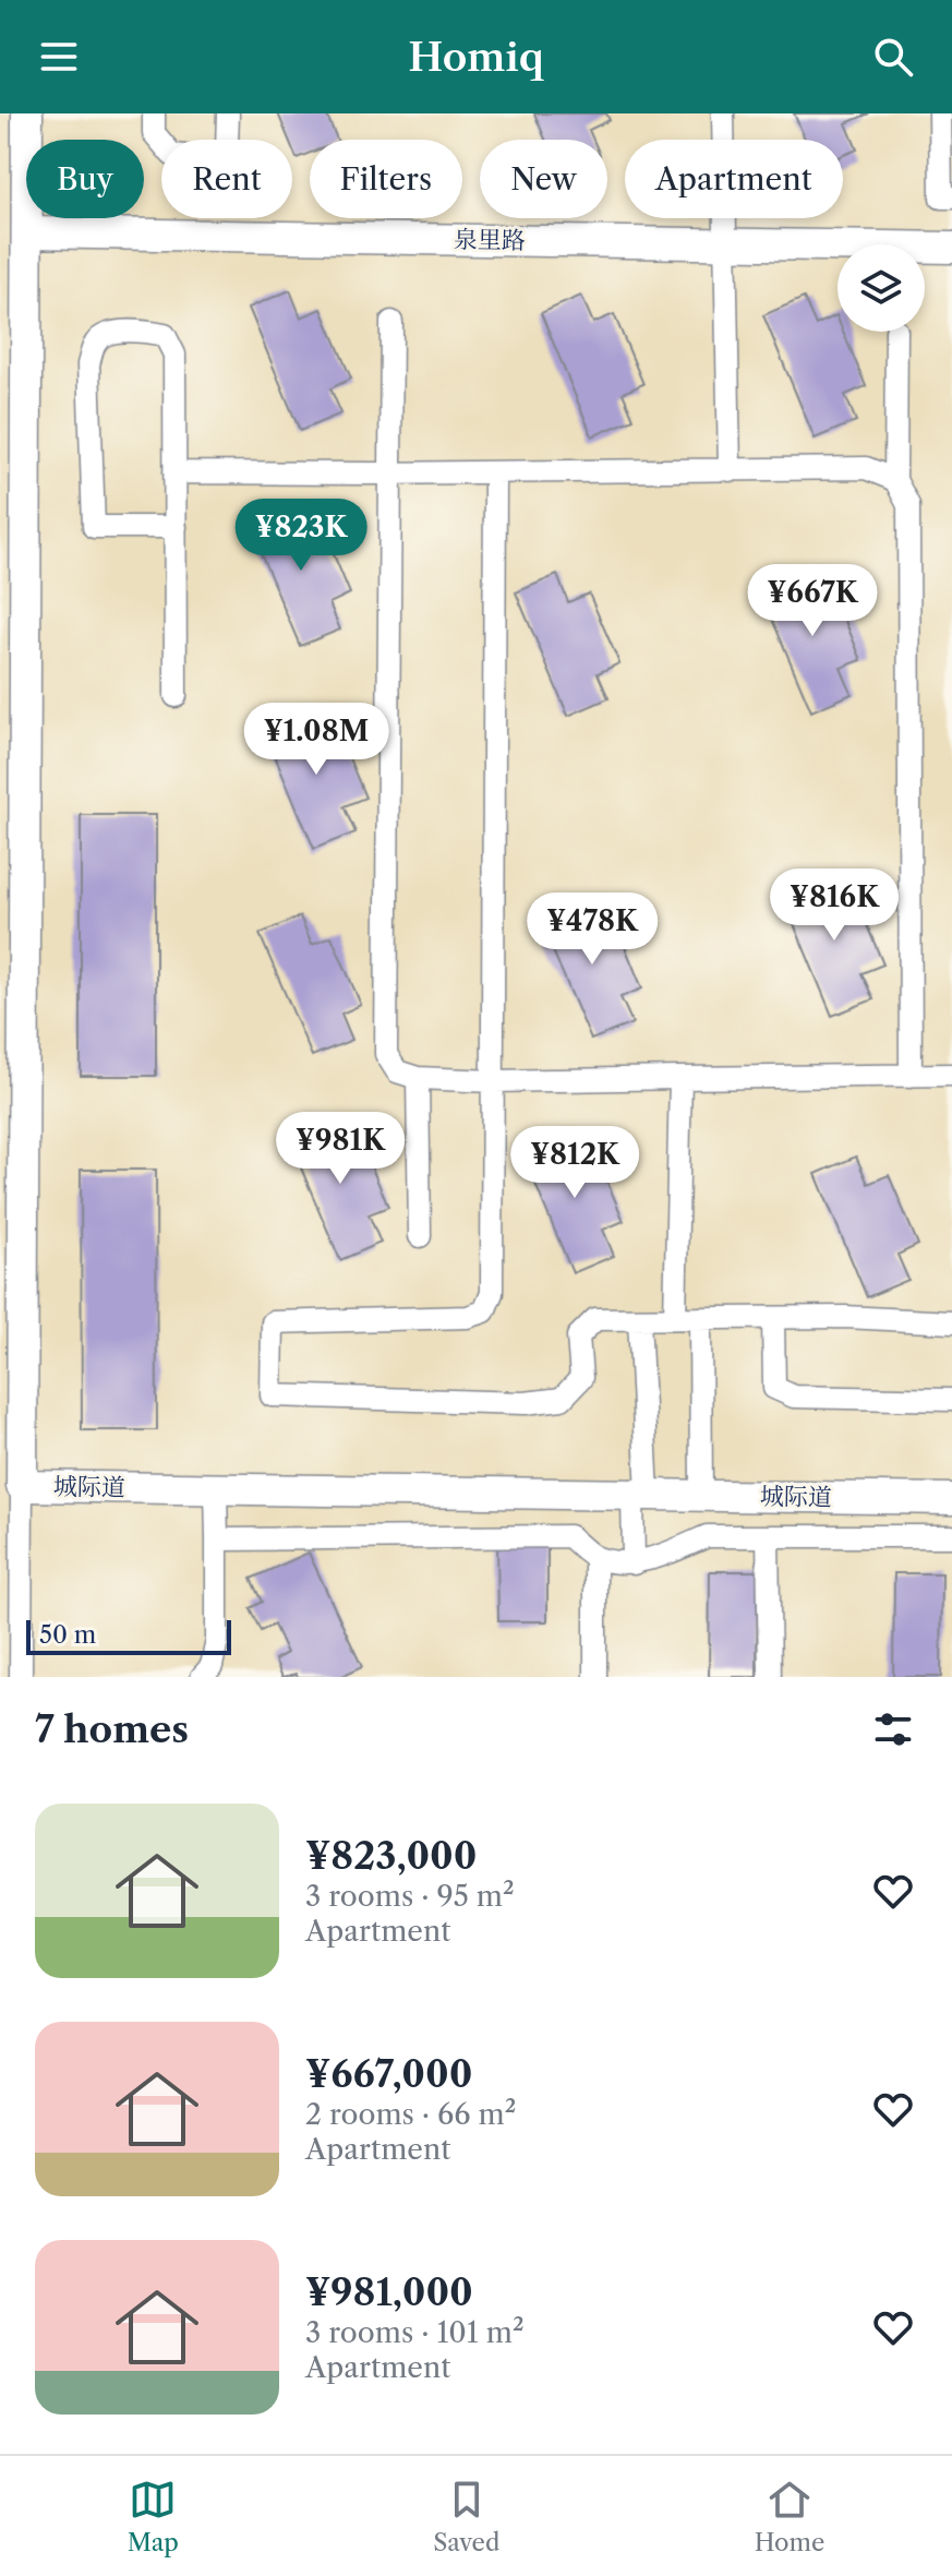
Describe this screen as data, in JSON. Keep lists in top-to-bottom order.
{
  "streets": {
    "street": ["泉里路", "城际道"]
  },
  "crossings": [
    ["泉里路", "城际道"]
  ],
  "scale_bar": "50 m",
  "page": {
    "header": "Homiq",
    "chip": [
      "Buy",
      "Rent",
      "Filters",
      "New",
      "Apartment"
    ],
    "price": [
      "¥823K",
      "¥667K",
      "¥1.08M",
      "¥816K",
      "¥478K",
      "¥981K",
      "¥812K"
    ],
    "scale": "50 m",
    "heading": "7 homes",
    "list": [
      {
        "name": "¥823,000",
        "note": "3 rooms · 95 m² · Apartment"
      },
      {
        "name": "¥667,000",
        "note": "2 rooms · 66 m² · Apartment"
      },
      {
        "name": "¥981,000",
        "note": "3 rooms · 101 m² · Apartment"
      }
    ],
    "tabs": ["Map", "Saved", "Home"]
  }
}
